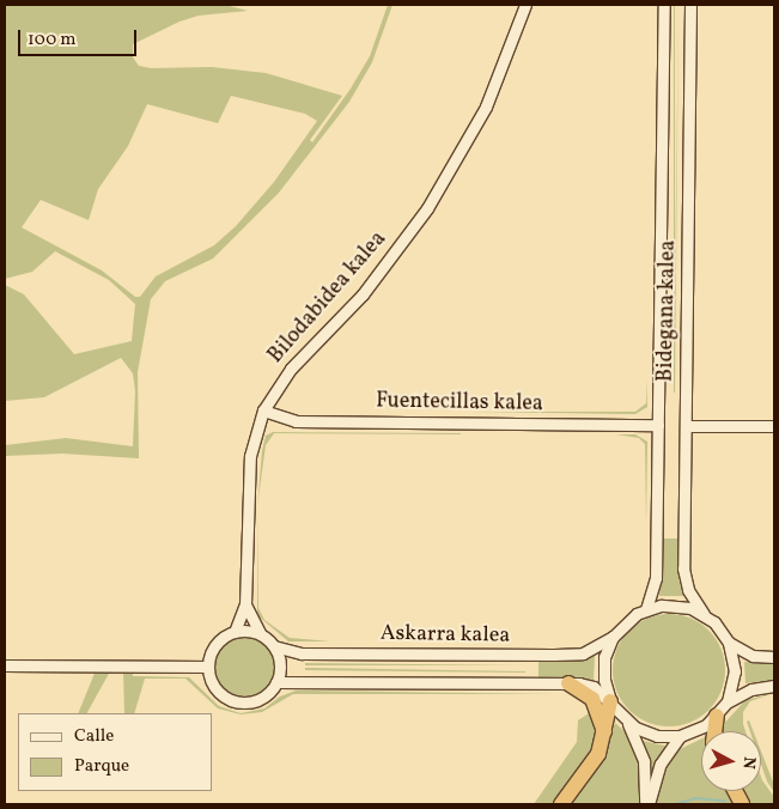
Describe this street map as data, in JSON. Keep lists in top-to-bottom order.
{
  "streets": {
    "street": [
      "Bilodabidea kalea",
      "Bidegana kalea",
      "Fuentecillas kalea",
      "Askarra kalea"
    ]
  },
  "crossings": [
    ["Bilodabidea kalea", "Fuentecillas kalea"],
    ["Bilodabidea kalea", "Askarra kalea"],
    ["Bidegana kalea", "Fuentecillas kalea"],
    ["Bidegana kalea", "Askarra kalea"]
  ],
  "legend": ["Calle", "Parque"],
  "scale_bar": "100 m",
  "north": "right"
}
